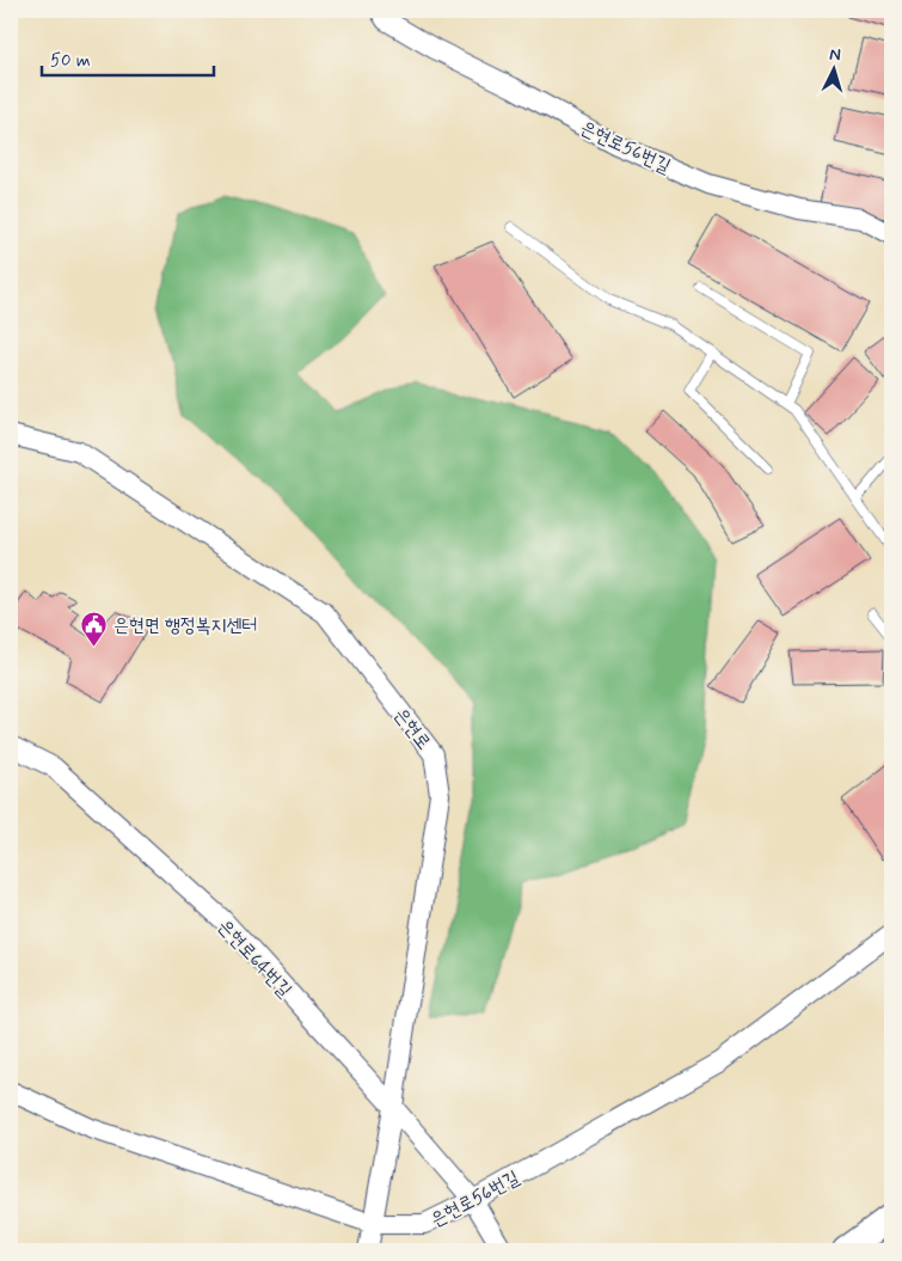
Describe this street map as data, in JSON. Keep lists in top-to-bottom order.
{
  "streets": {
    "street": ["은현로56번길", "은현로", "은현로64번길"]
  },
  "crossings": [
    ["은현로56번길", "은현로"],
    ["은현로56번길", "은현로64번길"],
    ["은현로", "은현로64번길"]
  ],
  "places": {
    "public building": ["은현면 행정복지센터"]
  },
  "scale_bar": "50 m",
  "north": "top"
}
